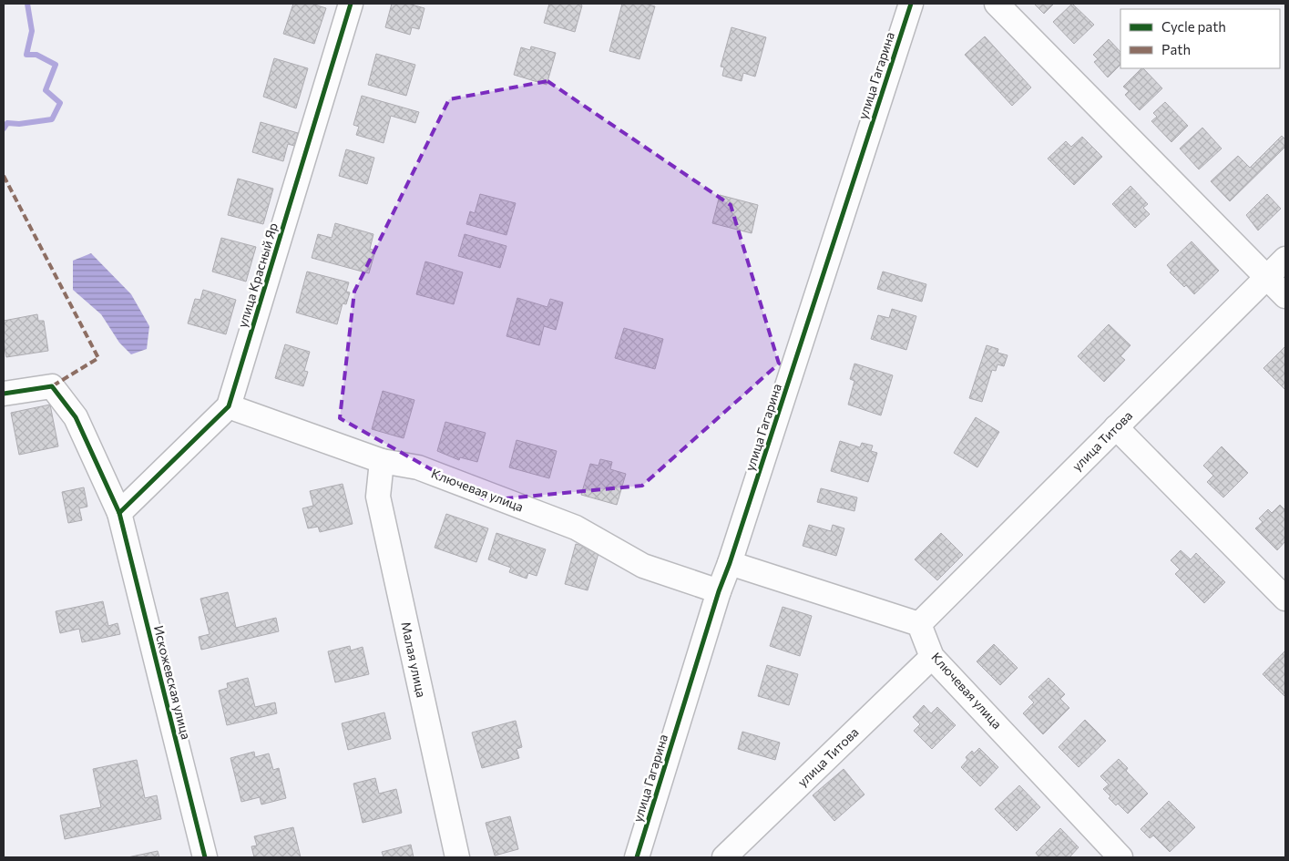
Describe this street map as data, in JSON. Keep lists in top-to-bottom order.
{
  "streets": {
    "street": [
      "улица Гагарина",
      "улица Красный Яр",
      "улица Титова",
      "Ключевая улица",
      "Малая улица",
      "Искожевская улица"
    ]
  },
  "crossings": [
    ["улица Гагарина", "Ключевая улица"],
    ["улица Красный Яр", "Ключевая улица"],
    ["улица Красный Яр", "Искожевская улица"],
    ["улица Титова", "Ключевая улица"],
    ["Ключевая улица", "Малая улица"]
  ],
  "legend": ["Cycle path", "Path"]
}
